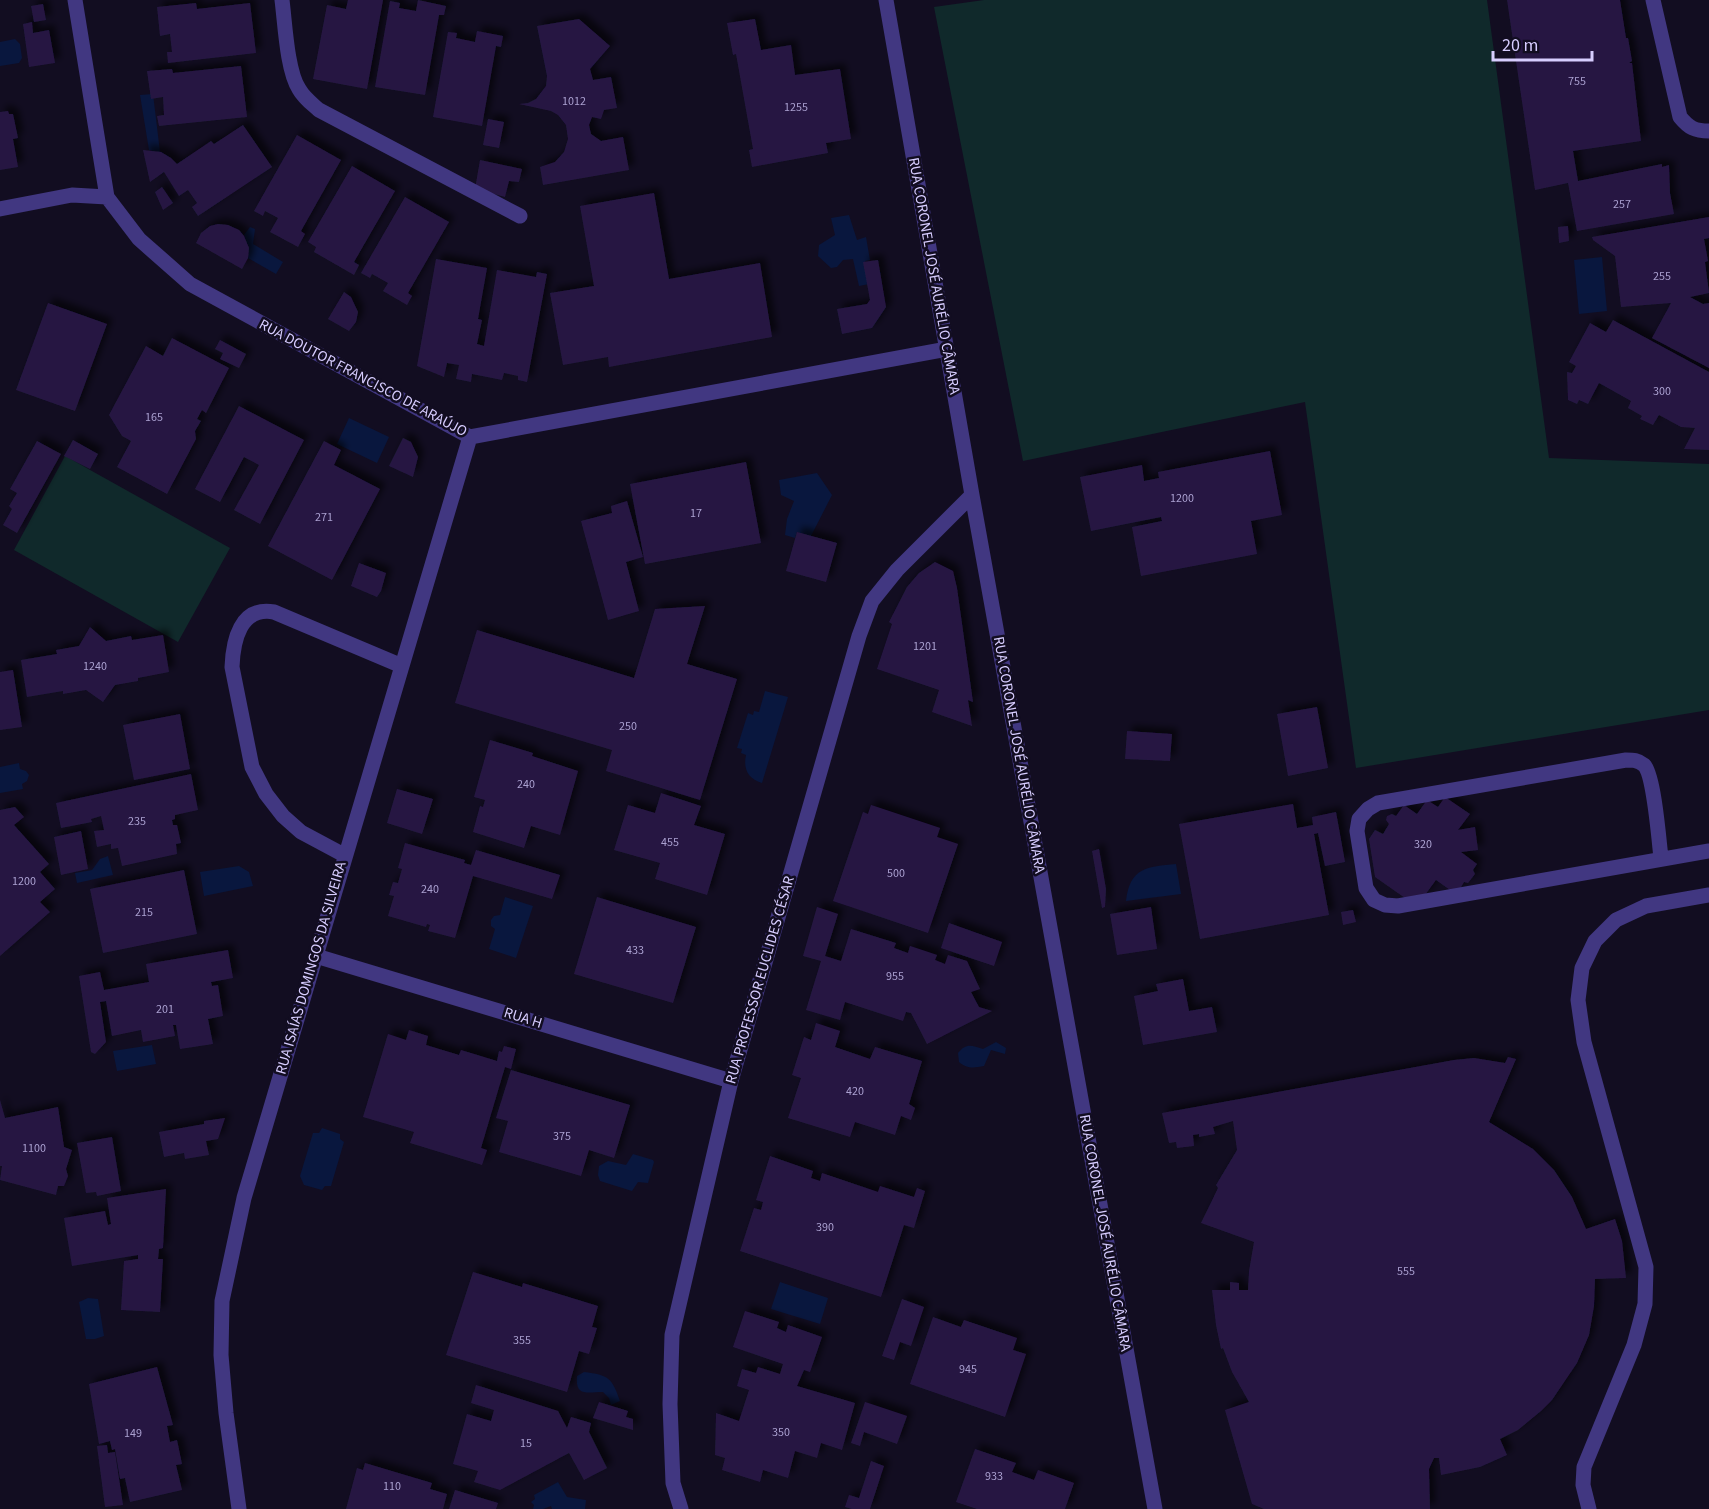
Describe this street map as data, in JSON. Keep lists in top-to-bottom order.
{
  "streets": {
    "street": [
      "RUA CORONEL JOSÉ AURÉLIO CÂMARA",
      "RUA DOUTOR FRANCISCO DE ARAÚJO",
      "RUA ISAÍAS DOMINGOS DA SILVEIRA",
      "RUA PROFESSOR EUCLIDES CÉSAR",
      "RUA H"
    ]
  },
  "crossings": [
    ["RUA CORONEL JOSÉ AURÉLIO CÂMARA", "RUA DOUTOR FRANCISCO DE ARAÚJO"],
    ["RUA CORONEL JOSÉ AURÉLIO CÂMARA", "RUA PROFESSOR EUCLIDES CÉSAR"],
    ["RUA DOUTOR FRANCISCO DE ARAÚJO", "RUA ISAÍAS DOMINGOS DA SILVEIRA"],
    ["RUA ISAÍAS DOMINGOS DA SILVEIRA", "RUA H"],
    ["RUA PROFESSOR EUCLIDES CÉSAR", "RUA H"]
  ],
  "house_numbers": [
    "755",
    "1012",
    "1255",
    "257",
    "255",
    "300",
    "165",
    "1200",
    "17",
    "271",
    "1201",
    "1240",
    "250",
    "240",
    "235",
    "455",
    "320",
    "500",
    "1200",
    "240",
    "215",
    "433",
    "955",
    "201",
    "420",
    "375",
    "1100",
    "390",
    "555",
    "355",
    "945",
    "350",
    "149",
    "15",
    "933",
    "110"
  ],
  "scale_bar": "20 m"
}
